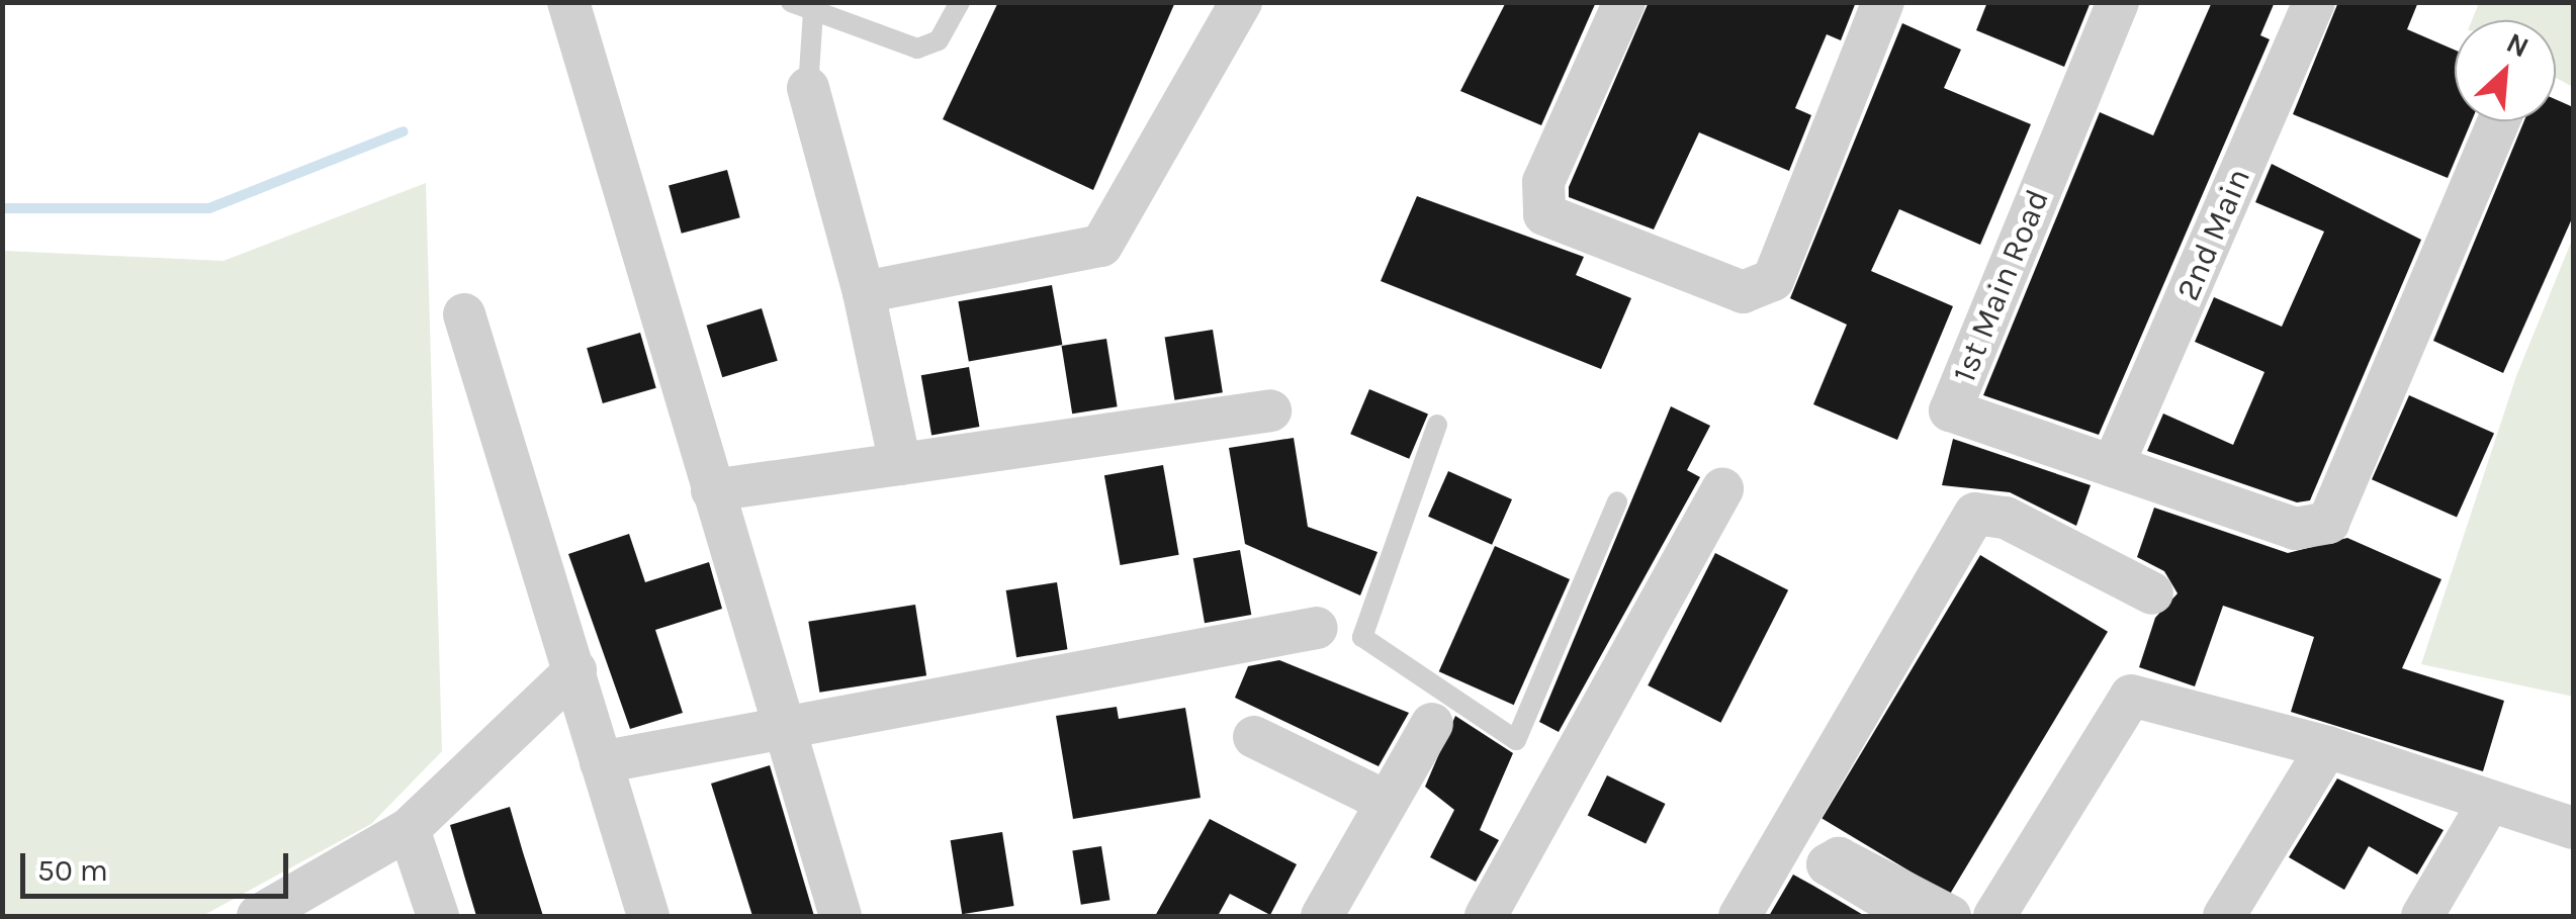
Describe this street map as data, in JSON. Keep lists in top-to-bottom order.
{
  "streets": {
    "street": ["2nd Main", "1st Main Road"]
  },
  "crossings": [
    ["2nd Main", "1st Main Road"]
  ],
  "scale_bar": "50 m",
  "north": "top right"
}
